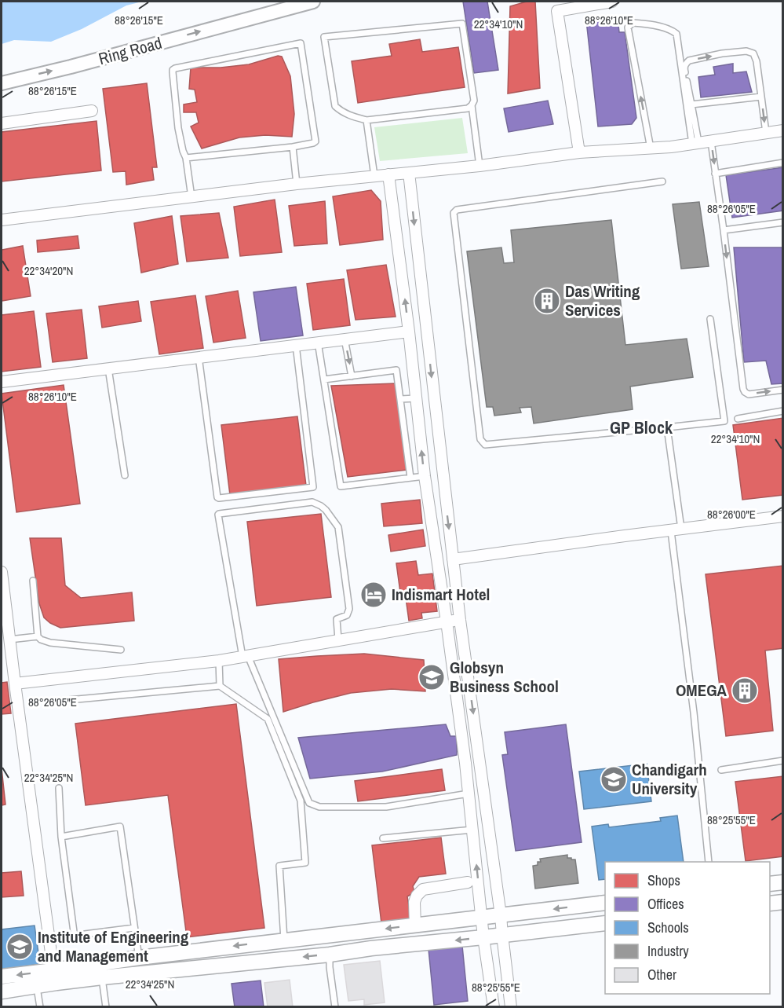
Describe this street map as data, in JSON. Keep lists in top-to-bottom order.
{
  "streets": {
    "street": ["Ring Road"]
  },
  "one_way": ["Ring Road"],
  "districts": ["GP Block"],
  "places": {
    "building": ["Das Writing Services", "OMEGA"],
    "hotel": ["Indismart Hotel"],
    "school or university": ["Globsyn Business School", "Chandigarh University", "Institute of Engineering and Management"]
  },
  "legend": [
    "Shops",
    "Offices",
    "Schools",
    "Industry",
    "Other"
  ],
  "coordinates": [
    "88°26'15\"E",
    "88°26'10\"E",
    "22°34'10\"N",
    "88°26'05\"E",
    "22°34'20\"N",
    "88°26'00\"E",
    "22°34'25\"N",
    "88°25'55\"E"
  ]
}
